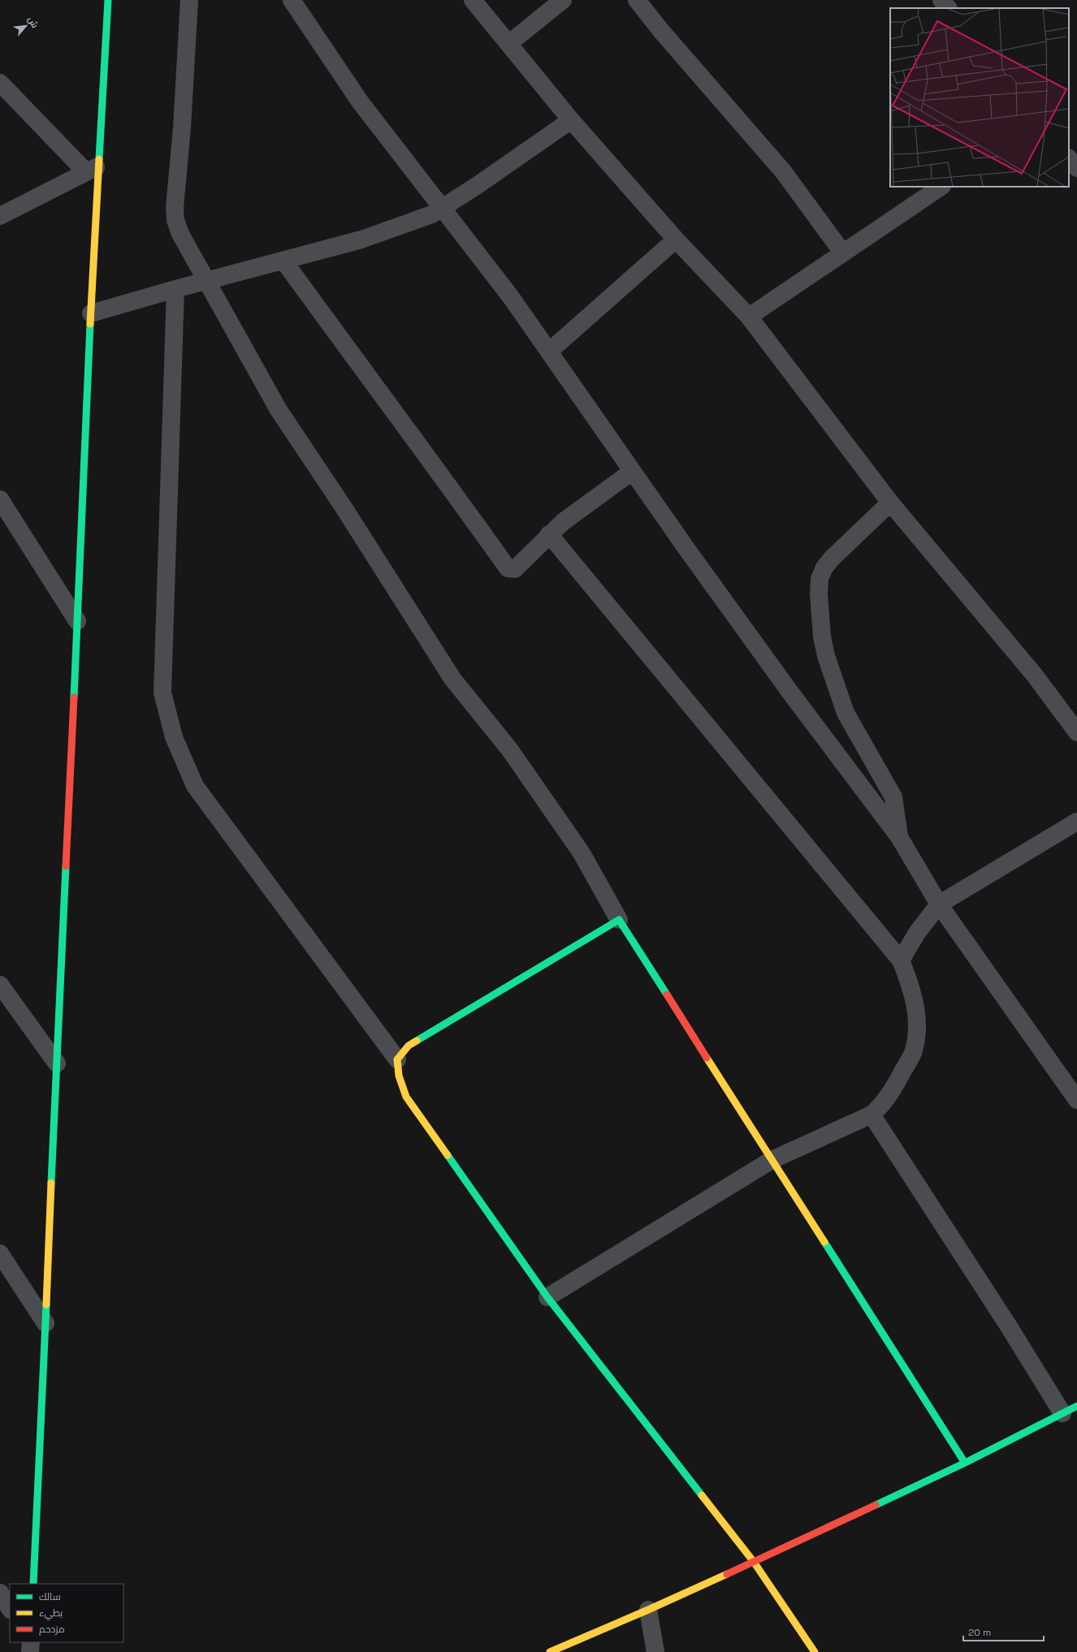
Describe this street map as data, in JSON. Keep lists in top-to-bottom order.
{
  "legend": ["سالك", "بطيء", "مزدحم"],
  "scale_bar": "20 m",
  "north": "top right"
}
